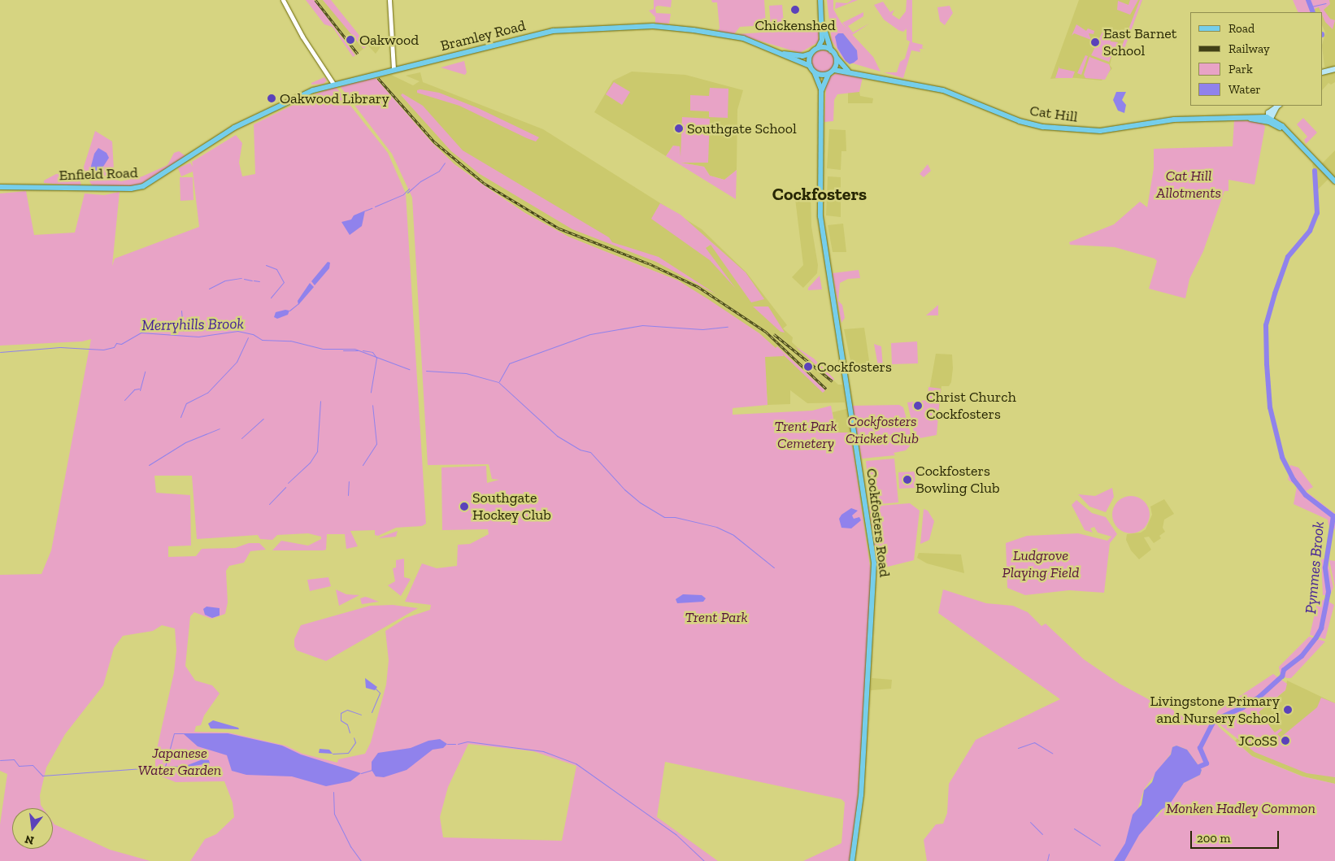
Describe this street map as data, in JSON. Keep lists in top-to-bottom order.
{
  "streets": {
    "main road": [
      "Bramley Road",
      "Cat Hill",
      "Enfield Road",
      "Cockfosters Road"
    ]
  },
  "crossings": [
    ["Bramley Road", "Cat Hill"],
    ["Bramley Road", "Enfield Road"],
    ["Bramley Road", "Cockfosters Road"],
    ["Cat Hill", "Cockfosters Road"]
  ],
  "districts": ["Cockfosters"],
  "water": ["Merryhills Brook", "Pymmes Brook"],
  "parks": [
    "Cat Hill Allotments",
    "Cockfosters Cricket Club",
    "Trent Park Cemetery",
    "Ludgrove Playing Field",
    "Trent Park",
    "Japanese Water Garden",
    "Monken Hadley Common"
  ],
  "places": [
    "Chickenshed",
    "Oakwood",
    "East Barnet School",
    "Oakwood Library",
    "Southgate School",
    "Cockfosters",
    "Christ Church Cockfosters",
    "Cockfosters Bowling Club",
    "Southgate Hockey Club",
    "Livingstone Primary and Nursery School",
    "JCoSS"
  ],
  "legend": [
    "Road",
    "Railway",
    "Park",
    "Water"
  ],
  "scale_bar": "200 m",
  "north": "bottom"
}
